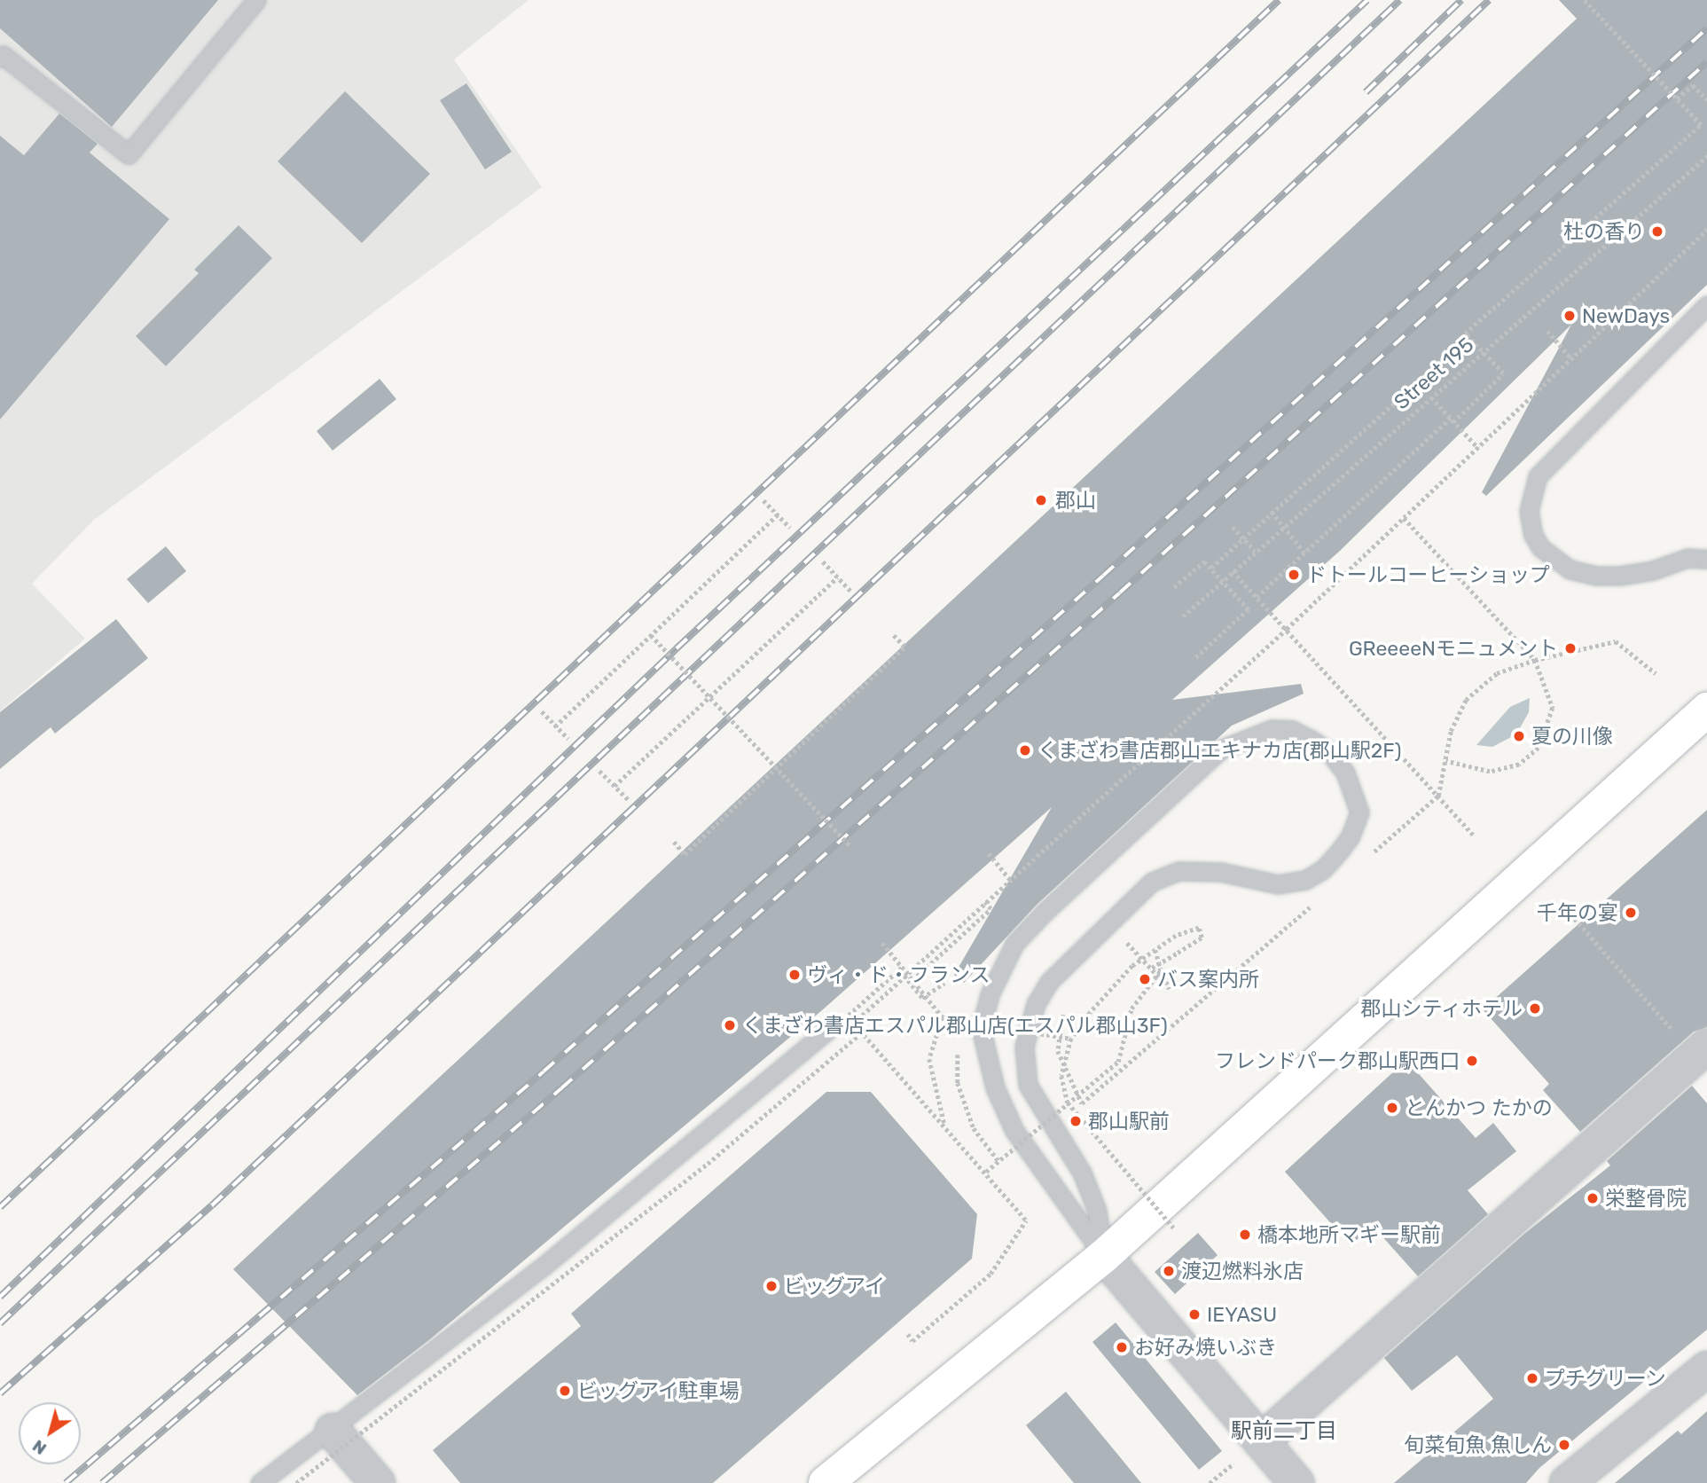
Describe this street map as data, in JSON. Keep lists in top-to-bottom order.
{
  "streets": {
    "path": ["Street 195"]
  },
  "districts": ["駅前二丁目"],
  "places": [
    "杜の香り",
    "NewDays",
    "郡山",
    "ドトールコーヒーショップ",
    "GReeeeNモニュメント",
    "夏の川像",
    "くまざわ書店郡山エキナカ店(郡山駅2F)",
    "千年の宴",
    "ヴィ・ド・フランス",
    "バス案内所",
    "郡山シティホテル",
    "くまざわ書店エスパル郡山店(エスパル郡山3F)",
    "フレンドパーク郡山駅西口",
    "とんかつ たかの",
    "郡山駅前",
    "栄整骨院",
    "橋本地所マギー駅前",
    "渡辺燃料氷店",
    "ビッグアイ",
    "IEYASU",
    "お好み焼いぶき",
    "プチグリーン",
    "ビッグアイ駐車場",
    "旬菜旬魚 魚しん"
  ],
  "north": "bottom left"
}
